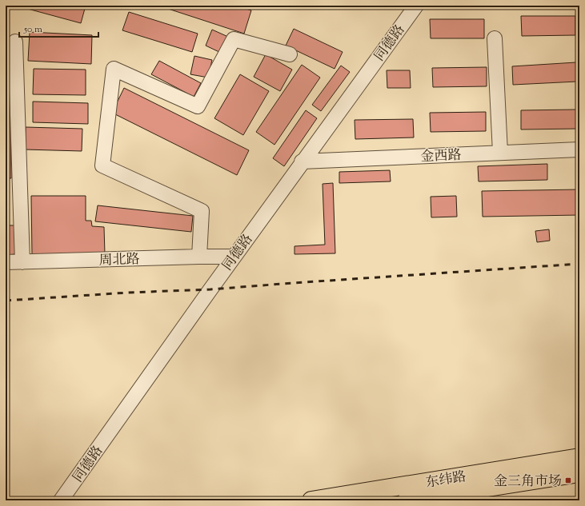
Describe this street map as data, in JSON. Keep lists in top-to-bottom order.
{
  "streets": {
    "main road": ["东纬路"],
    "street": ["同德路", "金西路", "周北路"]
  },
  "crossings": [
    ["同德路", "金西路"],
    ["同德路", "周北路"]
  ],
  "places": {
    "transit": ["金三角市场"]
  },
  "scale_bar": "50 m"
}
